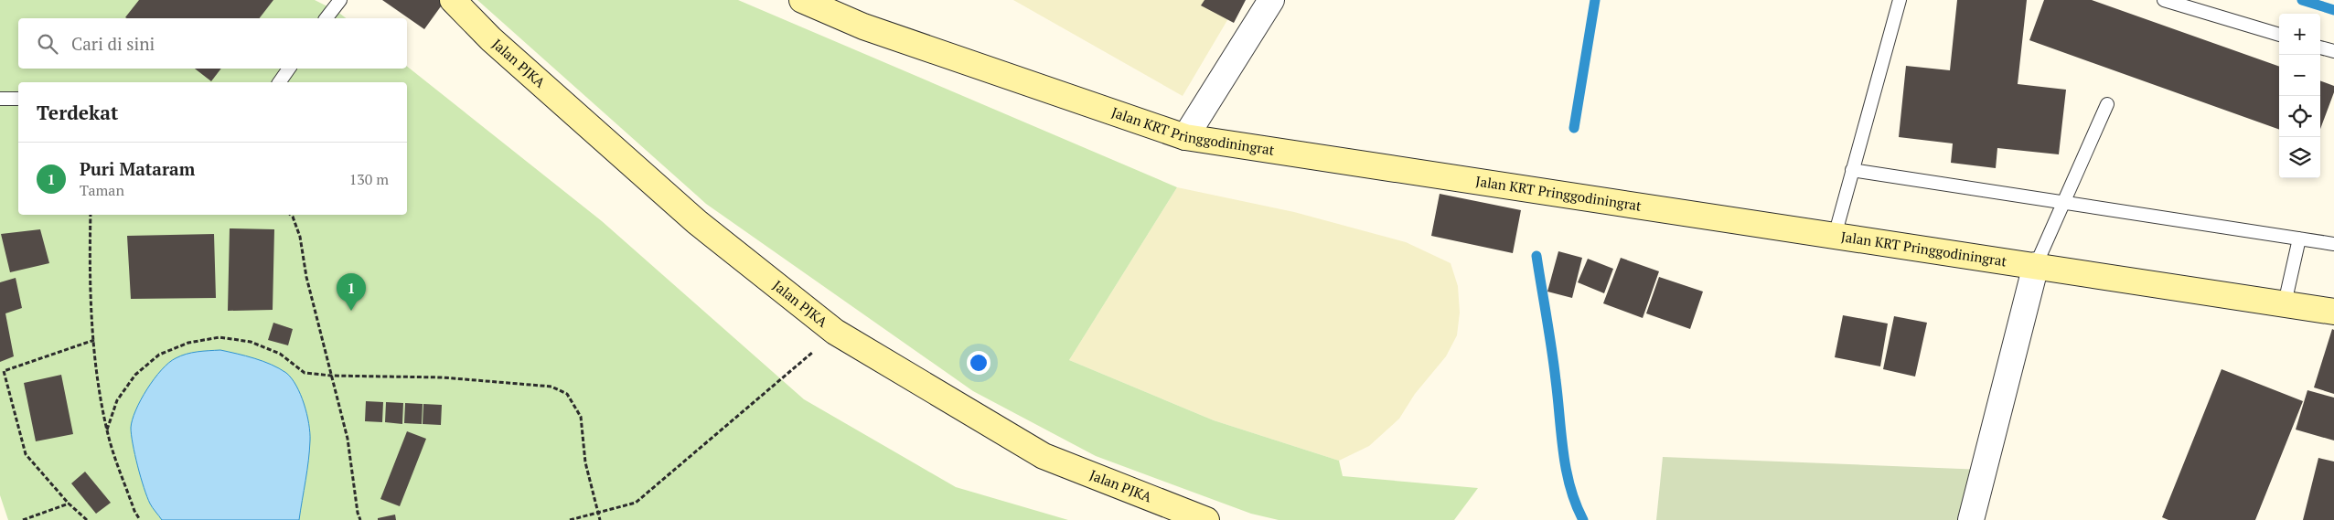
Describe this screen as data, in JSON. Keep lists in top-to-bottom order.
{
  "streets": {
    "main road": ["Jalan PJKA", "Jalan KRT Pringgodiningrat"]
  },
  "page": {
    "map_buttons": ["+", "−"],
    "search": "Cari di sini",
    "heading": "Terdekat",
    "list": [
      {
        "mark": "1",
        "name": "Puri Mataram",
        "note": "Taman",
        "value": "130 m"
      }
    ],
    "pins": "1"
  }
}
